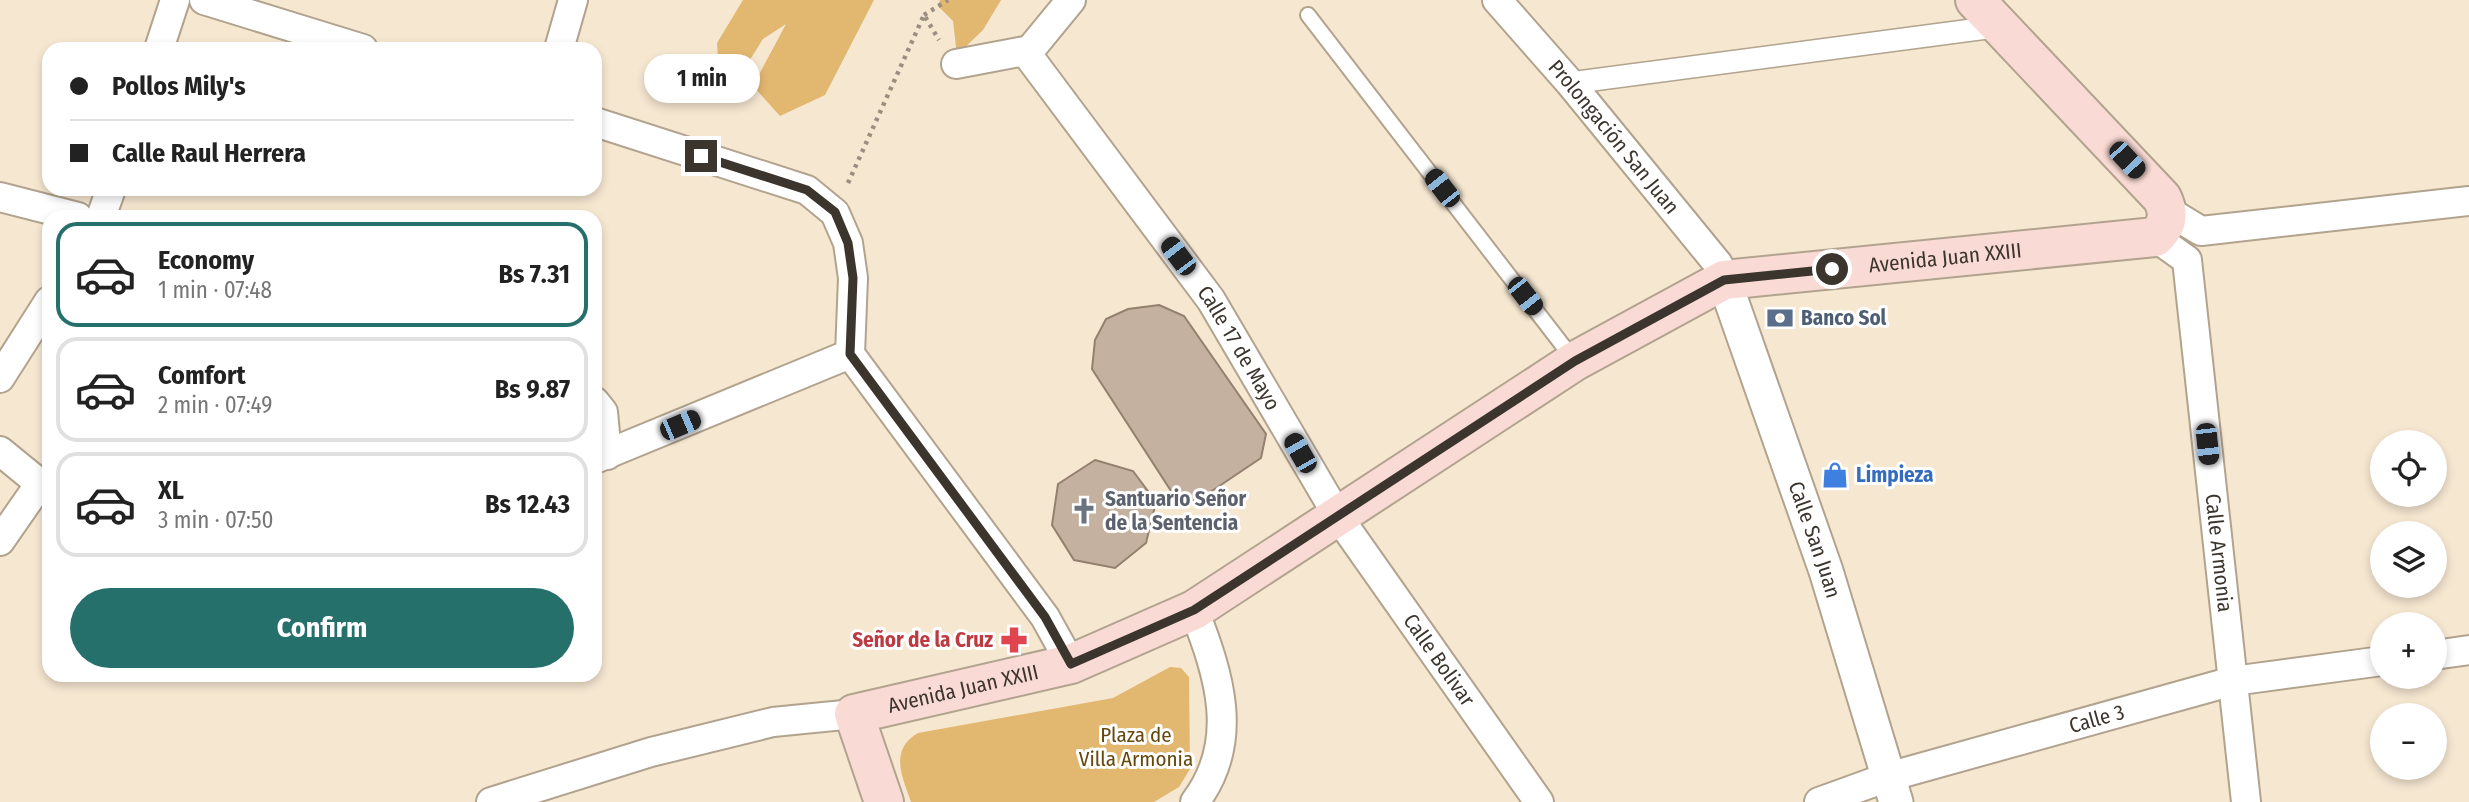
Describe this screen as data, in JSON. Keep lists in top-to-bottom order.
{
  "streets": {
    "main road": ["Avenida Juan XXIII"],
    "street": [
      "Prolongación San Juan",
      "Calle 17 de Mayo",
      "Calle San Juan",
      "Calle Armonia",
      "Calle Bolivar",
      "Calle 3"
    ]
  },
  "crossings": [
    ["Prolongación San Juan", "Avenida Juan XXIII"],
    ["Prolongación San Juan", "Calle San Juan"],
    ["Avenida Juan XXIII", "Calle 17 de Mayo"],
    ["Avenida Juan XXIII", "Calle San Juan"],
    ["Avenida Juan XXIII", "Calle Armonia"],
    ["Avenida Juan XXIII", "Calle Bolivar"],
    ["Calle 17 de Mayo", "Calle Bolivar"],
    ["Calle San Juan", "Calle 3"],
    ["Calle Armonia", "Calle 3"]
  ],
  "parks": ["Plaza de Villa Armonia"],
  "places": {
    "bank": ["Banco Sol"],
    "shop": ["Limpieza"],
    "church": ["Santuario Señor de la Sentencia"],
    "pharmacy": ["Señor de la Cruz"]
  },
  "page": {
    "banner": ["Pollos Mily's", "Calle Raul Herrera"],
    "bubble": "1 min",
    "list": [
      {
        "name": "Economy",
        "note": "1 min · 07:48",
        "value": "Bs 7.31"
      },
      {
        "name": "Comfort",
        "note": "2 min · 07:49",
        "value": "Bs 9.87"
      },
      {
        "name": "XL",
        "note": "3 min · 07:50",
        "value": "Bs 12.43"
      }
    ],
    "map_buttons": ["+", "−"],
    "buttons": "Confirm"
  }
}
